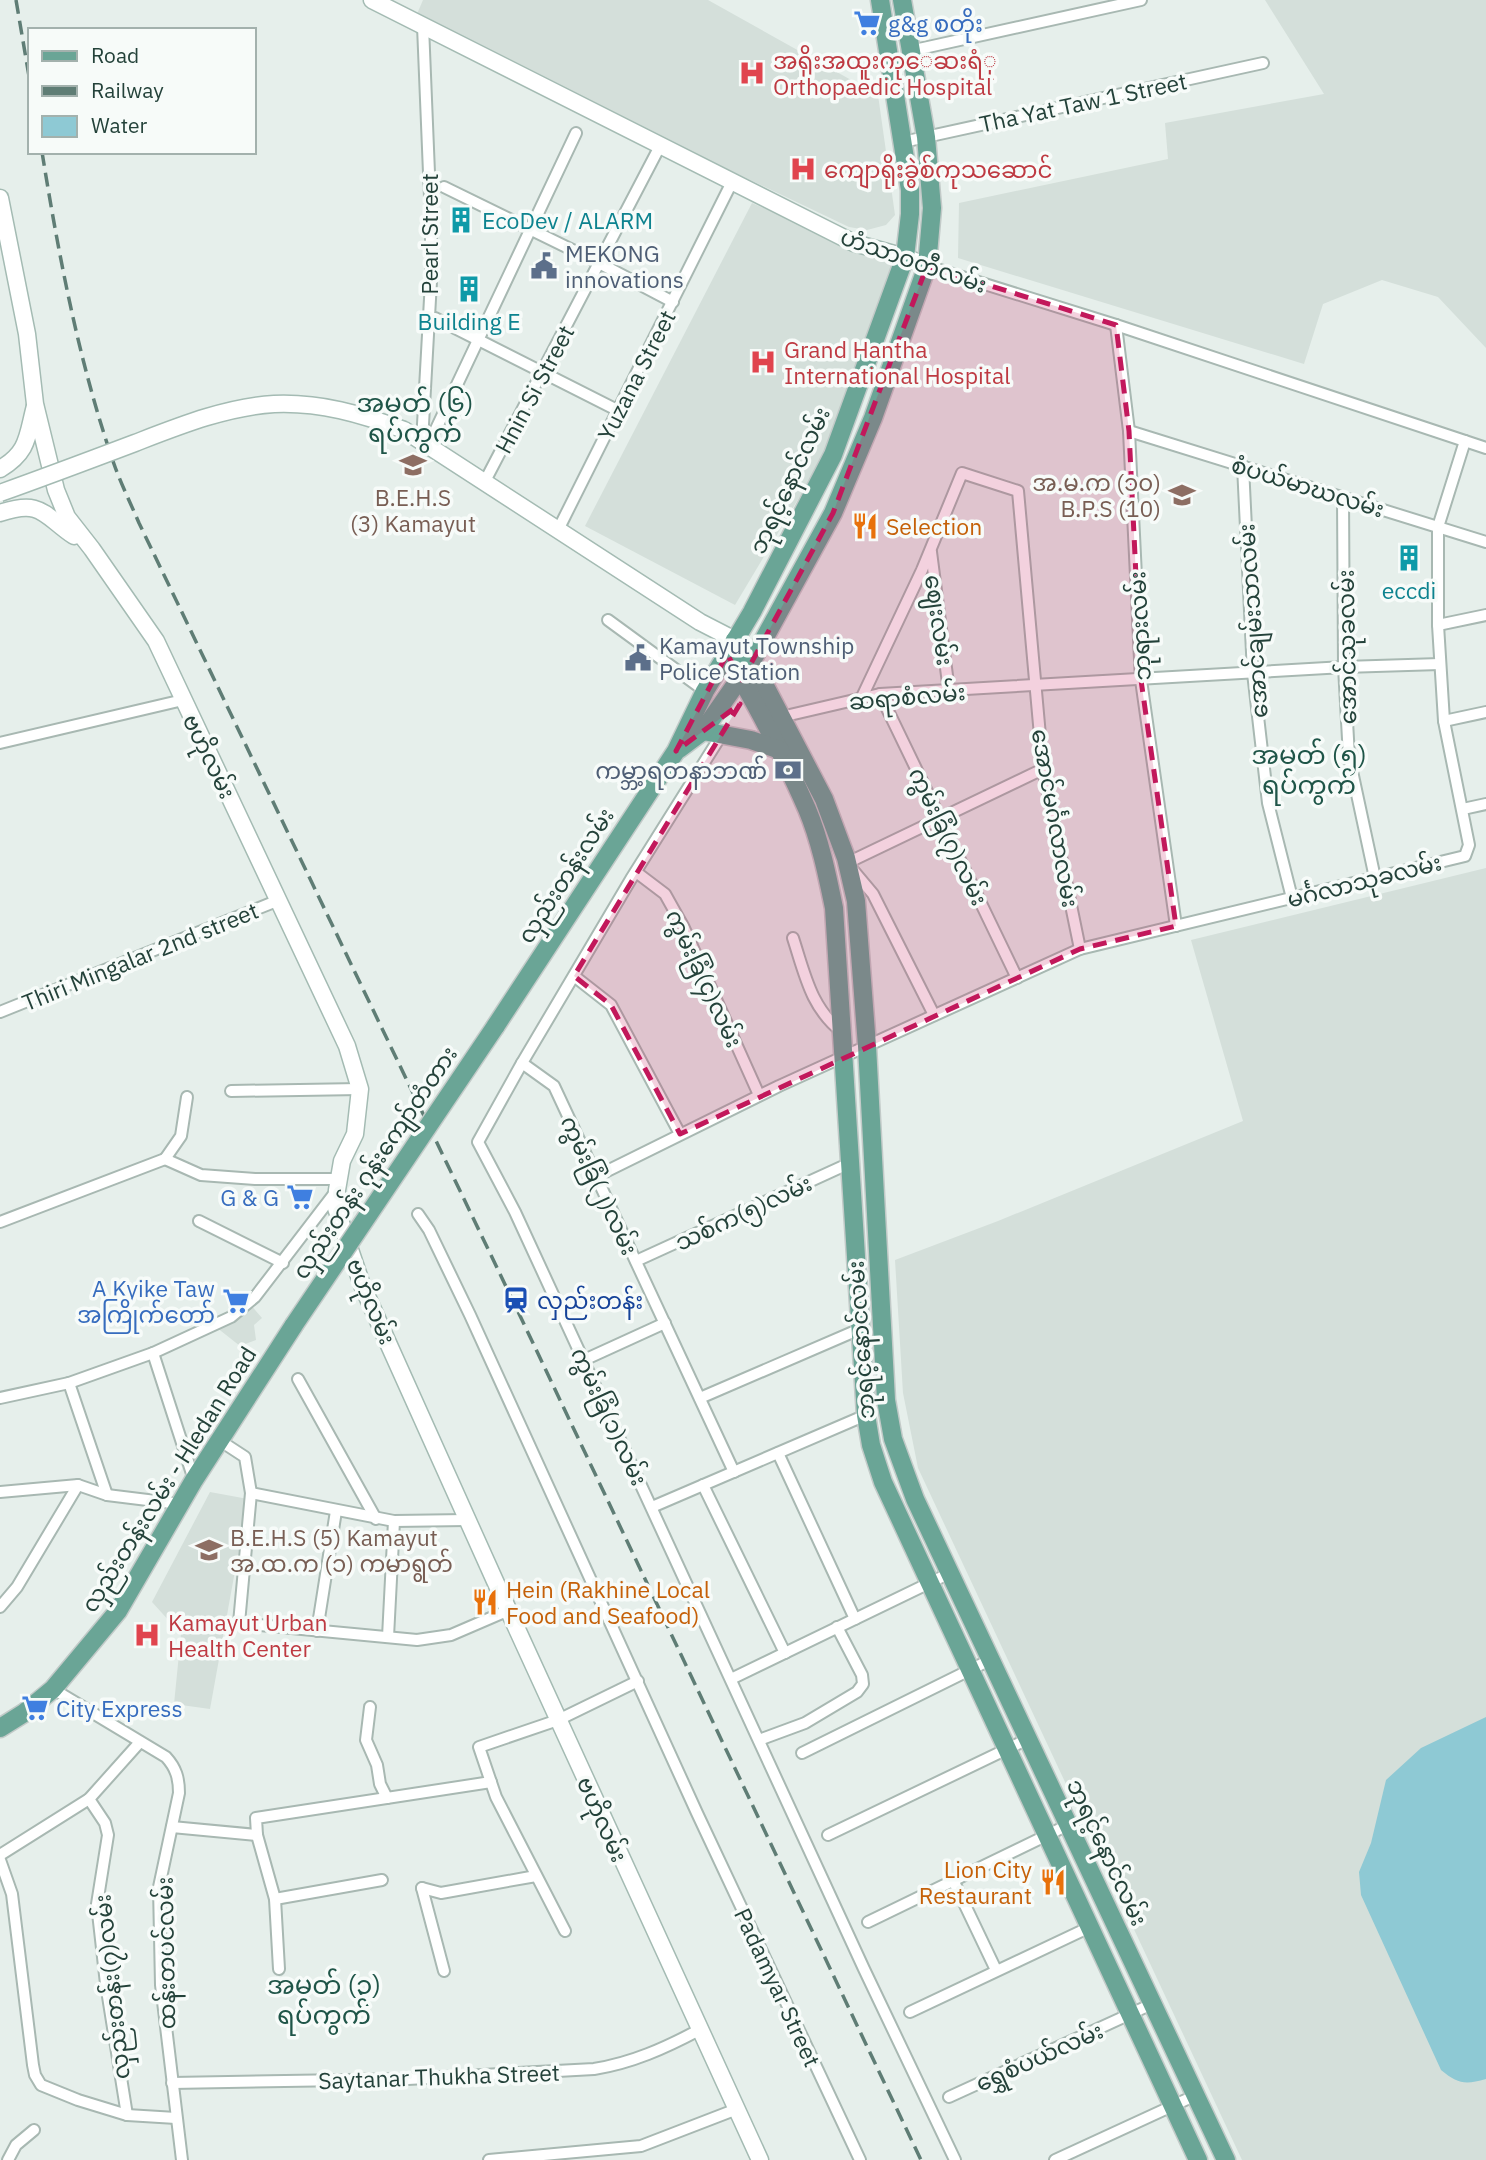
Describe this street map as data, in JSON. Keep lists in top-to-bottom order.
{
  "streets": {
    "main road": [
      "ဟံသာဝတီလမ်း",
      "ဘုရင့်နောင်လမ်း",
      "ဗဟိုလမ်း",
      "လှည်းတန်းလမ်း",
      "လှည်းတန်း ဂုန်းကျော်တံတား",
      "လှည်းတန်းလမ်း - Hledan Road"
    ],
    "street": [
      "Tha Yat Taw 1 Street",
      "Pearl Street",
      "Yuzana Street",
      "Hnin Si Street",
      "စံပယ်မာဃလမ်း",
      "ဈေးလမ်း",
      "အောင်ချမ်းသာလမ်း",
      "ဘုရားလမ်း",
      "အောင်သုခလမ်း",
      "ဆရာစံလမ်း",
      "အောင်မင်္ဂလာလမ်း",
      "ကွမ်းခြံ(၇)လမ်း",
      "မင်္ဂလာသုခလမ်း",
      "Thiri Mingalar 2nd street",
      "ကွမ်းခြံ(၄)လမ်း",
      "ကွမ်းခြံ(၂)လမ်း",
      "သစ်က(၅)လမ်း",
      "ကွမ်းခြံ(၁)လမ်း",
      "ထန်းတပင်လမ်း",
      "လှည်းတန်း(၇)လမ်း",
      "Padamyar Street",
      "ရွှေစံပယ်လမ်း",
      "Saytanar Thukha Street"
    ]
  },
  "crossings": [
    ["Tha Yat Taw 1 Street", "ဘုရင့်နောင်လမ်း"],
    ["Tha Yat Taw 1 Street", "လှည်းတန်းလမ်း"],
    ["Pearl Street", "ဟံသာဝတီလမ်း"],
    ["ဟံသာဝတီလမ်း", "Yuzana Street"],
    ["ဟံသာဝတီလမ်း", "Hnin Si Street"],
    ["ဟံသာဝတီလမ်း", "ဘုရင့်နောင်လမ်း"],
    ["ဟံသာဝတီလမ်း", "ဘုရားလမ်း"],
    ["ဟံသာဝတီလမ်း", "လှည်းတန်းလမ်း"],
    ["ဟံသာဝတီလမ်း", "မင်္ဂလာသုခလမ်း"],
    ["ဘုရင့်နောင်လမ်း", "ဆရာစံလမ်း"],
    ["ဘုရင့်နောင်လမ်း", "လှည်းတန်းလမ်း"],
    ["ဘုရင့်နောင်လမ်း", "မင်္ဂလာသုခလမ်း"],
    ["ဘုရင့်နောင်လမ်း", "သစ်က(၅)လမ်း"],
    ["ဘုရင့်နောင်လမ်း", "ရွှေစံပယ်လမ်း"],
    ["စံပယ်မာဃလမ်း", "အောင်ချမ်းသာလမ်း"],
    ["စံပယ်မာဃလမ်း", "ဘုရားလမ်း"],
    ["စံပယ်မာဃလမ်း", "အောင်သုခလမ်း"],
    ["စံပယ်မာဃလမ်း", "မင်္ဂလာသုခလမ်း"],
    ["ဈေးလမ်း", "ဆရာစံလမ်း"],
    ["ဈေးလမ်း", "အောင်မင်္ဂလာလမ်း"],
    ["အောင်ချမ်းသာလမ်း", "ဆရာစံလမ်း"],
    ["အောင်ချမ်းသာလမ်း", "မင်္ဂလာသုခလမ်း"],
    ["ဘုရားလမ်း", "ဆရာစံလမ်း"],
    ["ဘုရားလမ်း", "မင်္ဂလာသုခလမ်း"],
    ["အောင်သုခလမ်း", "ဆရာစံလမ်း"],
    ["အောင်သုခလမ်း", "မင်္ဂလာသုခလမ်း"],
    ["ဆရာစံလမ်း", "အောင်မင်္ဂလာလမ်း"],
    ["ဆရာစံလမ်း", "ကွမ်းခြံ(၇)လမ်း"],
    ["ဆရာစံလမ်း", "မင်္ဂလာသုခလမ်း"],
    ["ဗဟိုလမ်း", "Thiri Mingalar 2nd street"],
    ["ဗဟိုလမ်း", "Saytanar Thukha Street"],
    ["အောင်မင်္ဂလာလမ်း", "မင်္ဂလာသုခလမ်း"],
    ["ကွမ်းခြံ(၇)လမ်း", "မင်္ဂလာသုခလမ်း"],
    ["လှည်းတန်းလမ်း", "လှည်းတန်း ဂုန်းကျော်တံတား"],
    ["မင်္ဂလာသုခလမ်း", "ကွမ်းခြံ(၄)လမ်း"],
    ["မင်္ဂလာသုခလမ်း", "ကွမ်းခြံ(၂)လမ်း"],
    ["လှည်းတန်း ဂုန်းကျော်တံတား", "လှည်းတန်းလမ်း - Hledan Road"],
    ["ကွမ်းခြံ(၂)လမ်း", "သစ်က(၅)လမ်း"],
    ["ကွမ်းခြံ(၂)လမ်း", "ကွမ်းခြံ(၁)လမ်း"],
    ["လှည်းတန်းလမ်း - Hledan Road", "ထန်းတပင်လမ်း"],
    ["ထန်းတပင်လမ်း", "Saytanar Thukha Street"]
  ],
  "districts": ["အမှတ် (၆) ရပ်ကွက်", "အမှတ် (၅) ရပ်ကွက်", "အမှတ် (၃) ရပ်ကွက်"],
  "places": {
    "supermarket": [
      "g&g စတိုး",
      "G & G",
      "A Kyike Taw အကြိုက်တော်",
      "City Express"
    ],
    "hospital": [
      "အရိုးအထူးကုေဆးရံု Orthopaedic Hospital",
      "ကျောရိုးခွဲစ်ကုသဆောင်",
      "Grand Hantha International Hospital",
      "Kamayut Urban Health Center"
    ],
    "building": ["EcoDev / ALARM", "Building E", "eccdi"],
    "public building": ["MEKONG innovations", "Kamayut Township Police Station"],
    "school or university": ["B.E.H.S (3) Kamayut", "အ.မ.က (၁၀) B.P.S (10)", "B.E.H.S (5) Kamayut အ.ထ.က (၁) ကမာရွတ်"],
    "restaurant": ["Selection", "Hein (Rakhine Local Food and Seafood)", "Lion City Restaurant"],
    "bank": ["ကမ္ဘာ့ရတနာဘဏ်"],
    "station": ["လှည်းတန်း"]
  },
  "legend": ["Road", "Railway", "Water"]
}
